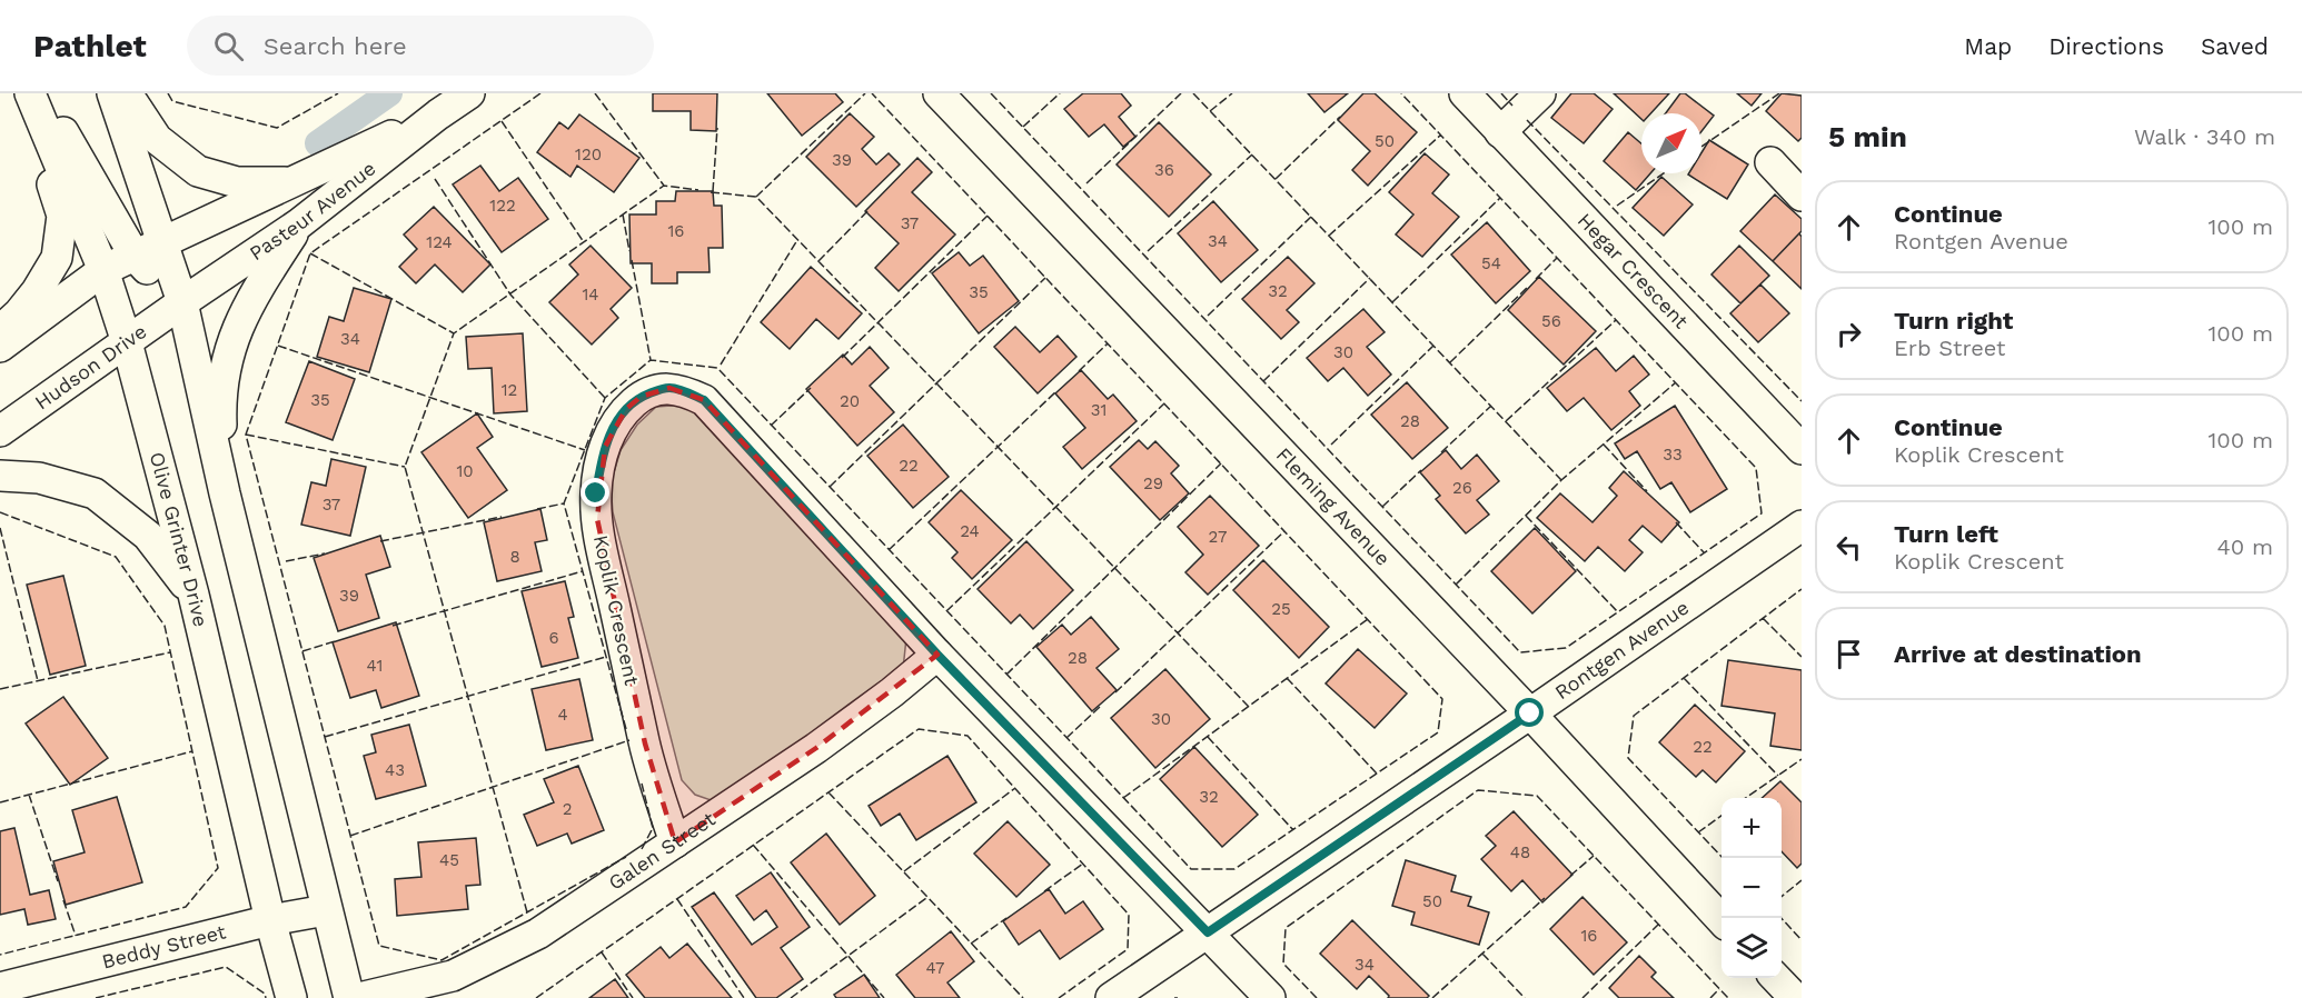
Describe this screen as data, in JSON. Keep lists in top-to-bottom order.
{
  "streets": {
    "street": [
      "Pasteur Avenue",
      "Hegar Crescent",
      "Hudson Drive",
      "Fleming Avenue",
      "Olive Grinter Drive",
      "Koplik Crescent",
      "Rontgen Avenue",
      "Galen Street",
      "Beddy Street"
    ]
  },
  "crossings": [
    ["Pasteur Avenue", "Hudson Drive"],
    ["Hudson Drive", "Olive Grinter Drive"],
    ["Fleming Avenue", "Rontgen Avenue"],
    ["Olive Grinter Drive", "Beddy Street"],
    ["Koplik Crescent", "Rontgen Avenue"],
    ["Koplik Crescent", "Galen Street"]
  ],
  "house_numbers": [
    "50",
    "120",
    "39",
    "36",
    "122",
    "37",
    "16",
    "34",
    "124",
    "54",
    "32",
    "35",
    "14",
    "56",
    "34",
    "30",
    "12",
    "35",
    "20",
    "31",
    "28",
    "33",
    "22",
    "10",
    "29",
    "26",
    "37",
    "24",
    "27",
    "8",
    "39",
    "25",
    "6",
    "28",
    "41",
    "4",
    "30",
    "22",
    "43",
    "32",
    "2",
    "48",
    "45",
    "50",
    "16",
    "34",
    "47"
  ],
  "north": "top right",
  "page": {
    "header": "Pathlet",
    "search": "Search here",
    "nav": ["Map", "Directions", "Saved"],
    "heading": ["5 min", "Walk · 340 m"],
    "list": [
      ["Continue", "Rontgen Avenue", "100 m"],
      ["Turn right", "Erb Street", "100 m"],
      ["Continue", "Koplik Crescent", "100 m"],
      ["Turn left", "Koplik Crescent", "40 m"],
      "Arrive at destination"
    ],
    "map_buttons": ["+", "−"]
  }
}
